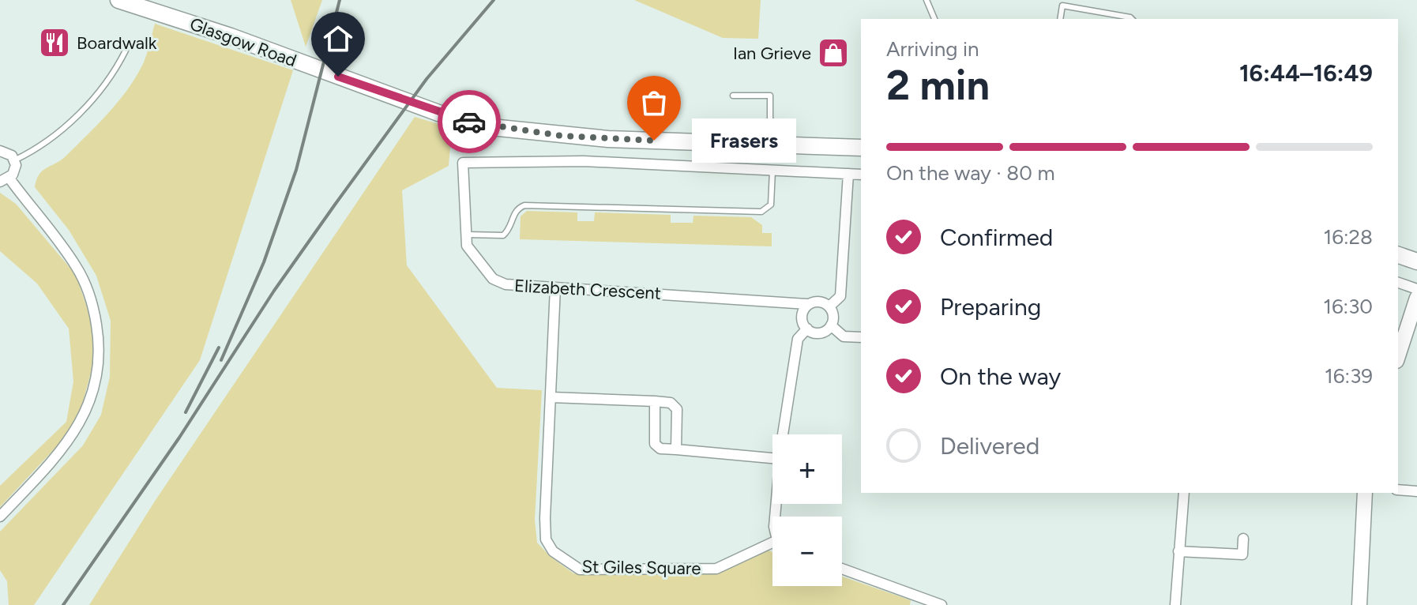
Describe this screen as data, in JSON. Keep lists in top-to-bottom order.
{
  "streets": {
    "main road": ["Glasgow Road"],
    "street": ["Elizabeth Crescent", "St Giles Square"]
  },
  "crossings": [
    ["Elizabeth Crescent", "St Giles Square"]
  ],
  "places": {
    "restaurant": ["Boardwalk"],
    "shop": ["Ian Grieve"],
    "other": ["Frasers"]
  },
  "page": {
    "heading": ["2 min", "Arriving in", "16:44–16:49"],
    "bubble": "Frasers",
    "bar": "On the way · 80 m",
    "list": [
      ["Confirmed", "16:28"],
      ["Preparing", "16:30"],
      ["On the way", "16:39"],
      "Delivered"
    ],
    "map_buttons": ["+", "−"]
  }
}
